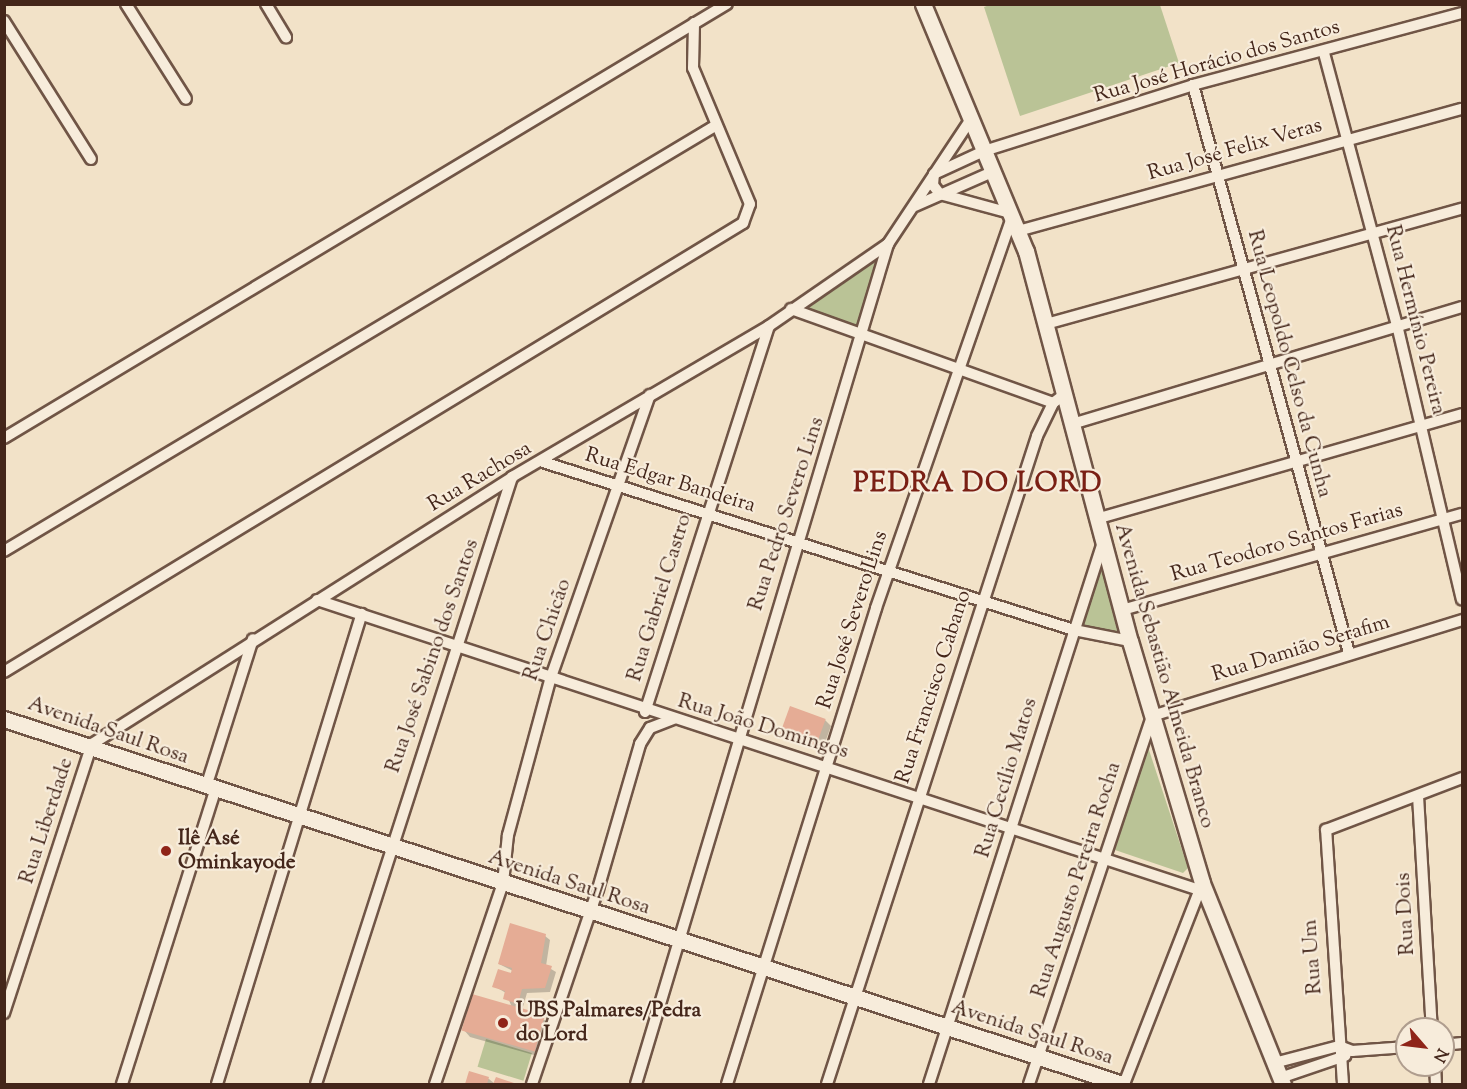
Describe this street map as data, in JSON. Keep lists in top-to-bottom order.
{
  "streets": {
    "street": [
      "Rua José Horácio dos Santos",
      "Rua José Felix Veras",
      "Rua Hermínio Pereira",
      "Rua Leopoldo Celso da Cunha",
      "Rua Rachosa",
      "Rua Edgar Bandeira",
      "Rua Pedro Severo Lins",
      "Rua Teodoro Santos Farias",
      "Rua Gabriel Castro",
      "Rua José Severo Lins",
      "Rua Chicão",
      "Rua Damião Serafim",
      "Rua José Sabino dos Santos",
      "Avenida Sebastião Almeida Branco",
      "Rua Francisco Cabano",
      "Rua João Domingos",
      "Avenida Saul Rosa",
      "Rua Cecílio Matos",
      "Rua Liberdade",
      "Rua Augusto Pereira Rocha",
      "Rua Dois",
      "Rua Um"
    ]
  },
  "crossings": [
    ["Rua José Horácio dos Santos", "Rua Hermínio Pereira"],
    ["Rua José Horácio dos Santos", "Rua Leopoldo Celso da Cunha"],
    ["Rua José Horácio dos Santos", "Avenida Sebastião Almeida Branco"],
    ["Rua José Felix Veras", "Rua Hermínio Pereira"],
    ["Rua José Felix Veras", "Rua Leopoldo Celso da Cunha"],
    ["Rua José Felix Veras", "Rua José Severo Lins"],
    ["Rua José Felix Veras", "Avenida Sebastião Almeida Branco"],
    ["Rua Hermínio Pereira", "Rua Teodoro Santos Farias"],
    ["Rua Leopoldo Celso da Cunha", "Rua Teodoro Santos Farias"],
    ["Rua Leopoldo Celso da Cunha", "Rua Damião Serafim"],
    ["Rua Rachosa", "Rua Edgar Bandeira"],
    ["Rua Rachosa", "Rua Pedro Severo Lins"],
    ["Rua Rachosa", "Rua Gabriel Castro"],
    ["Rua Rachosa", "Rua Chicão"],
    ["Rua Rachosa", "Rua José Sabino dos Santos"],
    ["Rua Rachosa", "Rua João Domingos"],
    ["Rua Rachosa", "Avenida Saul Rosa"],
    ["Rua Rachosa", "Rua Liberdade"],
    ["Rua Edgar Bandeira", "Rua Pedro Severo Lins"],
    ["Rua Edgar Bandeira", "Rua Gabriel Castro"],
    ["Rua Edgar Bandeira", "Rua José Severo Lins"],
    ["Rua Edgar Bandeira", "Rua Chicão"],
    ["Rua Edgar Bandeira", "Avenida Sebastião Almeida Branco"],
    ["Rua Edgar Bandeira", "Rua Francisco Cabano"],
    ["Rua Edgar Bandeira", "Rua Cecílio Matos"],
    ["Rua Pedro Severo Lins", "Avenida Sebastião Almeida Branco"],
    ["Rua Pedro Severo Lins", "Rua João Domingos"],
    ["Rua Pedro Severo Lins", "Avenida Saul Rosa"],
    ["Rua Teodoro Santos Farias", "Avenida Sebastião Almeida Branco"],
    ["Rua Gabriel Castro", "Rua João Domingos"],
    ["Rua José Severo Lins", "Avenida Sebastião Almeida Branco"],
    ["Rua José Severo Lins", "Rua João Domingos"],
    ["Rua José Severo Lins", "Avenida Saul Rosa"],
    ["Rua Chicão", "Rua João Domingos"],
    ["Rua Chicão", "Avenida Saul Rosa"],
    ["Rua Damião Serafim", "Avenida Sebastião Almeida Branco"],
    ["Rua Damião Serafim", "Rua Augusto Pereira Rocha"],
    ["Rua José Sabino dos Santos", "Rua João Domingos"],
    ["Rua José Sabino dos Santos", "Avenida Saul Rosa"],
    ["Avenida Sebastião Almeida Branco", "Rua Francisco Cabano"],
    ["Avenida Sebastião Almeida Branco", "Rua João Domingos"],
    ["Avenida Sebastião Almeida Branco", "Rua Cecílio Matos"],
    ["Avenida Sebastião Almeida Branco", "Rua Augusto Pereira Rocha"],
    ["Rua Francisco Cabano", "Rua João Domingos"],
    ["Rua Francisco Cabano", "Avenida Saul Rosa"],
    ["Rua João Domingos", "Rua Cecílio Matos"],
    ["Rua João Domingos", "Rua Augusto Pereira Rocha"],
    ["Avenida Saul Rosa", "Rua Cecílio Matos"],
    ["Avenida Saul Rosa", "Rua Liberdade"],
    ["Avenida Saul Rosa", "Rua Augusto Pereira Rocha"],
    ["Rua Dois", "Rua Um"]
  ],
  "districts": ["PEDRA DO LORD"],
  "places": ["Ilê Asé Ominkayode", "UBS Palmares/Pedra do Lord"],
  "north": "bottom right"
}
